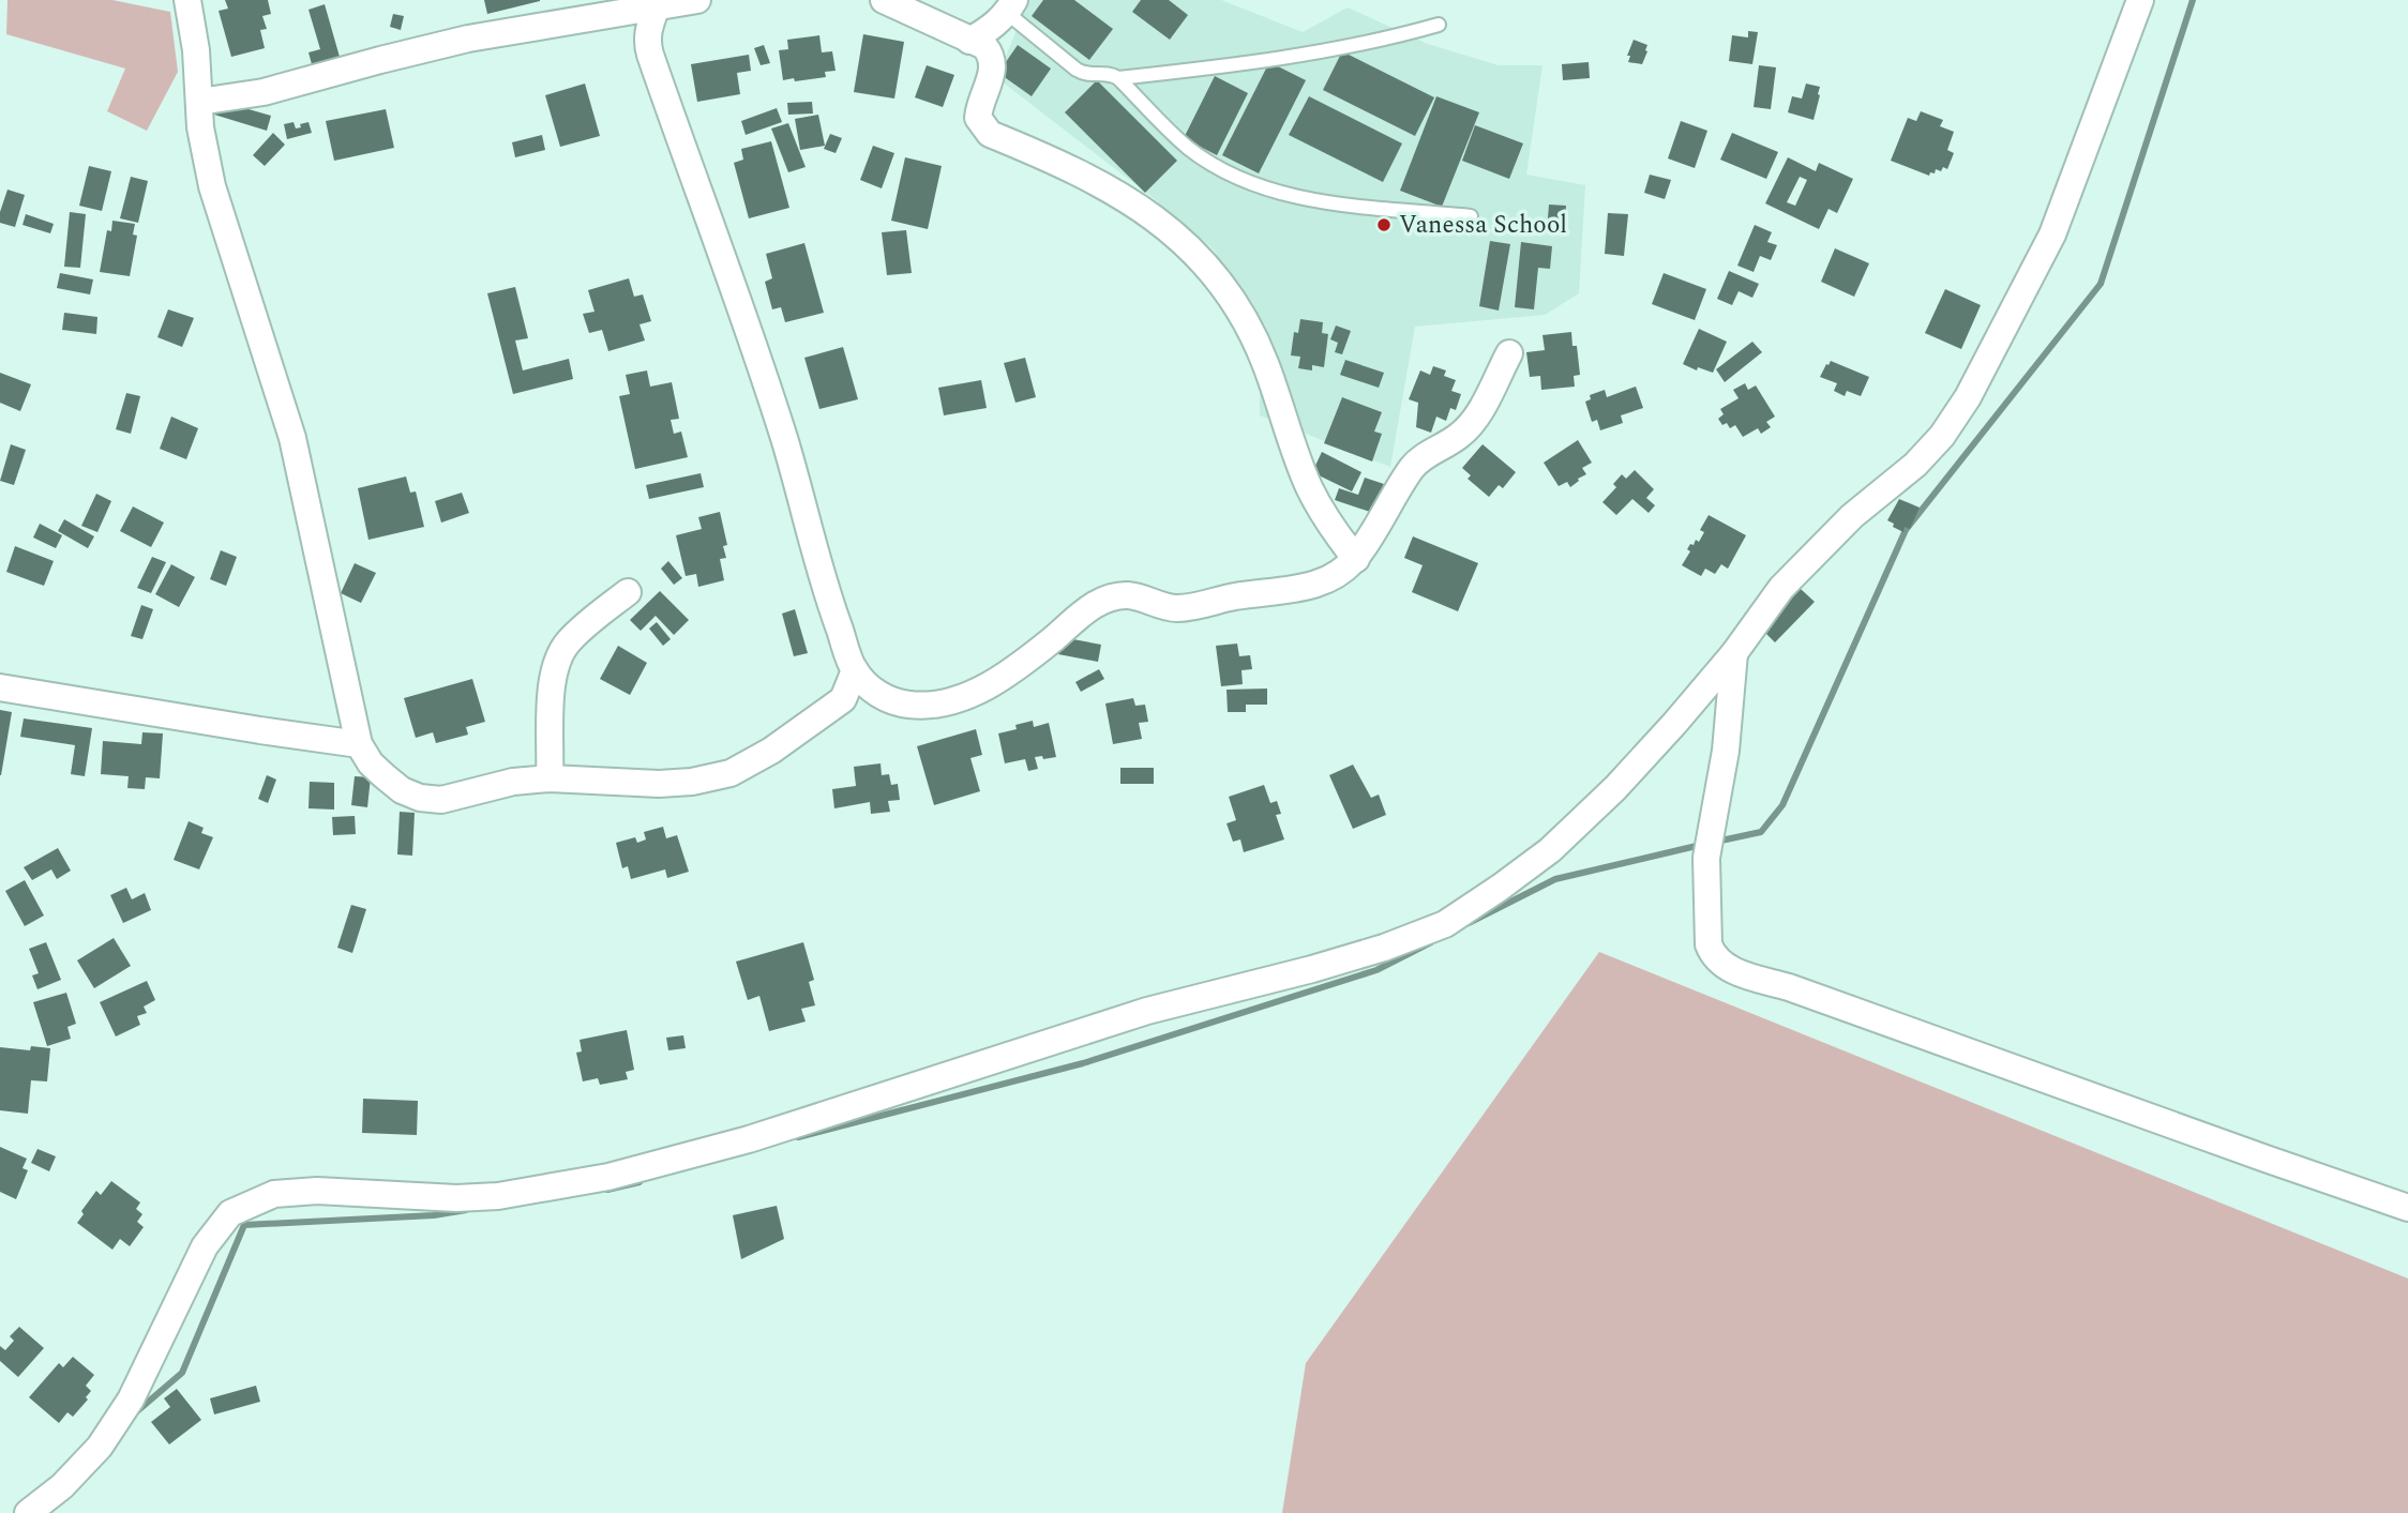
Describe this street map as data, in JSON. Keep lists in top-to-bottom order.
{
  "places": ["Vanessa School"]
}
